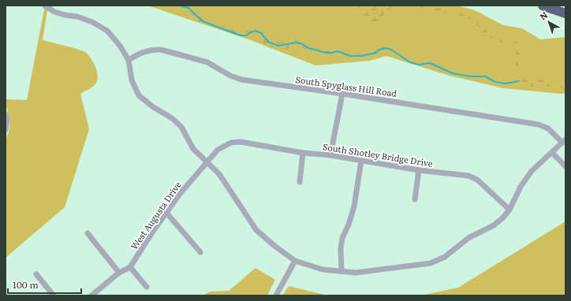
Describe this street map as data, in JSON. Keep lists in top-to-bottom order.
{
  "streets": {
    "street": ["South Spyglass Hill Road", "South Shotley Bridge Drive", "West Augusta Drive"]
  },
  "crossings": [
    ["South Shotley Bridge Drive", "West Augusta Drive"]
  ],
  "scale_bar": "100 m",
  "north": "top left"
}
